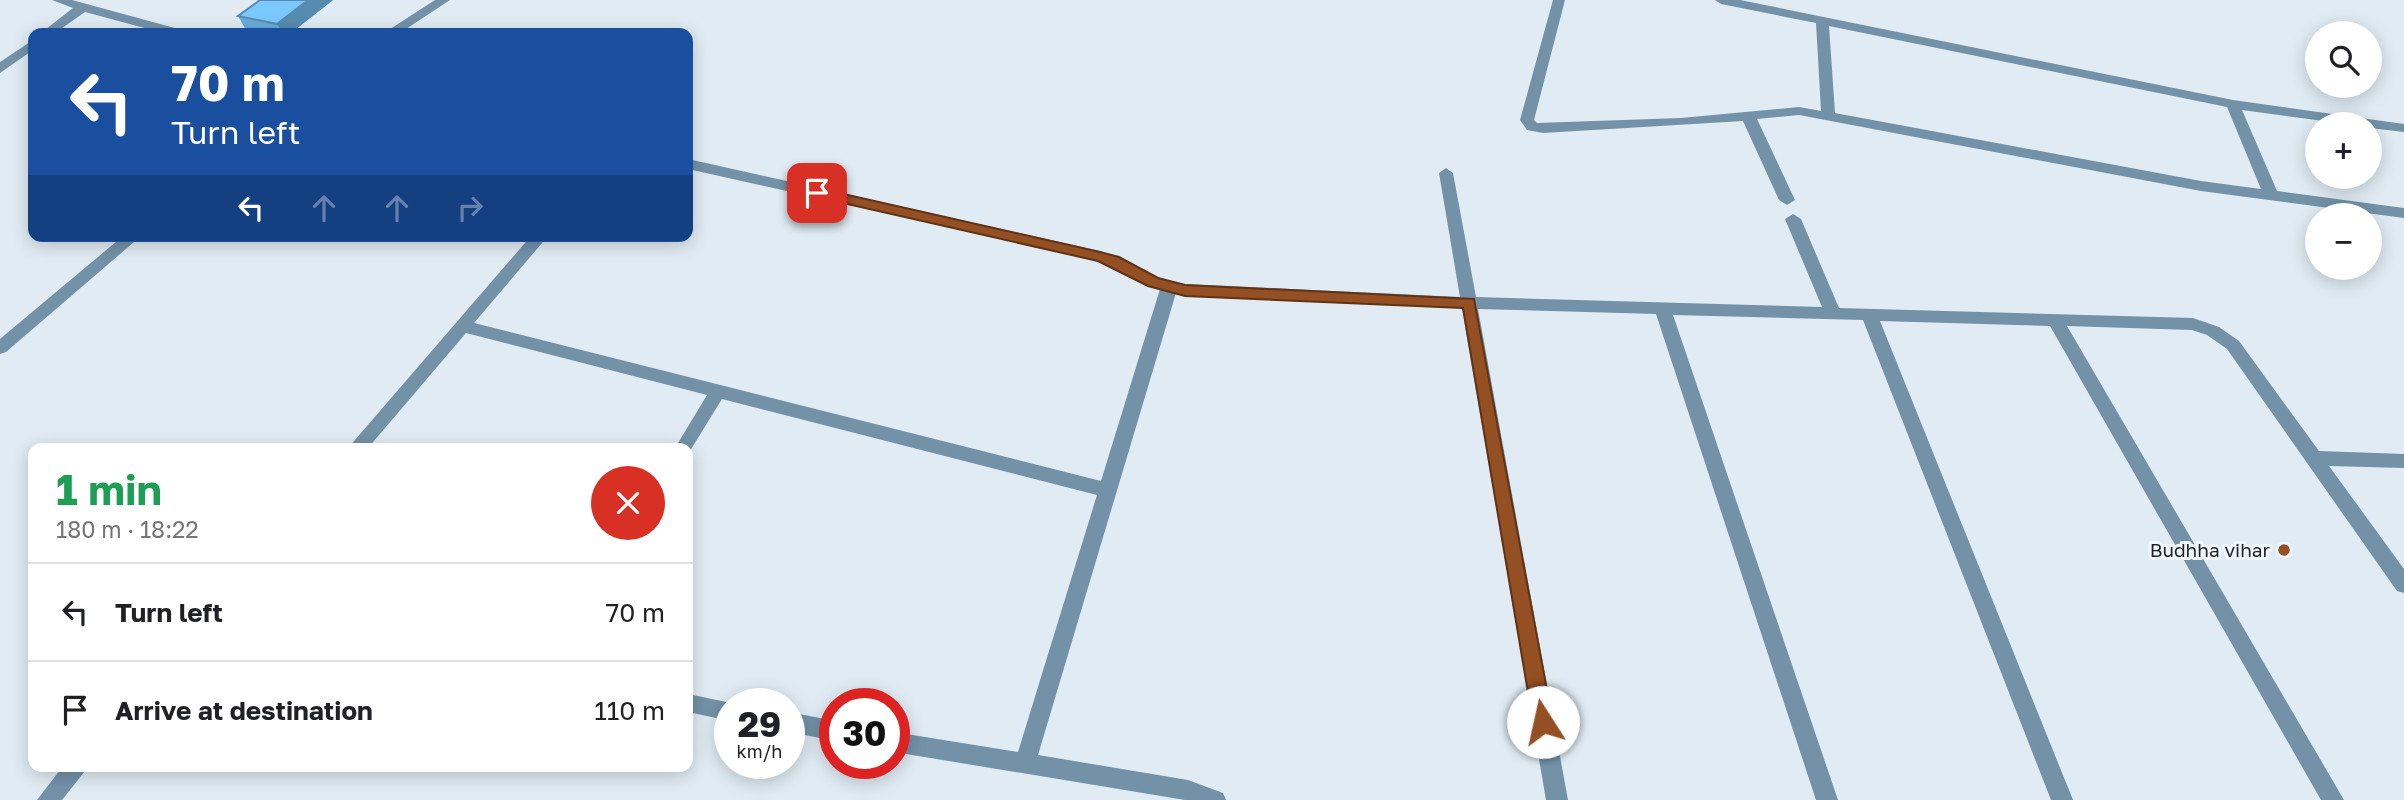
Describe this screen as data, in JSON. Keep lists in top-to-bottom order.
{
  "places": ["Budhha vihar"],
  "page": {
    "map_buttons": ["+", "−"],
    "turn": ["70 m", "Turn left"],
    "heading": ["1 min", "180 m · 18:22"],
    "list": [
      {
        "name": "Turn left",
        "value": "70 m"
      },
      {
        "name": "Arrive at destination",
        "value": "110 m"
      }
    ],
    "speed": "29 km/h",
    "limit": "30"
  }
}
